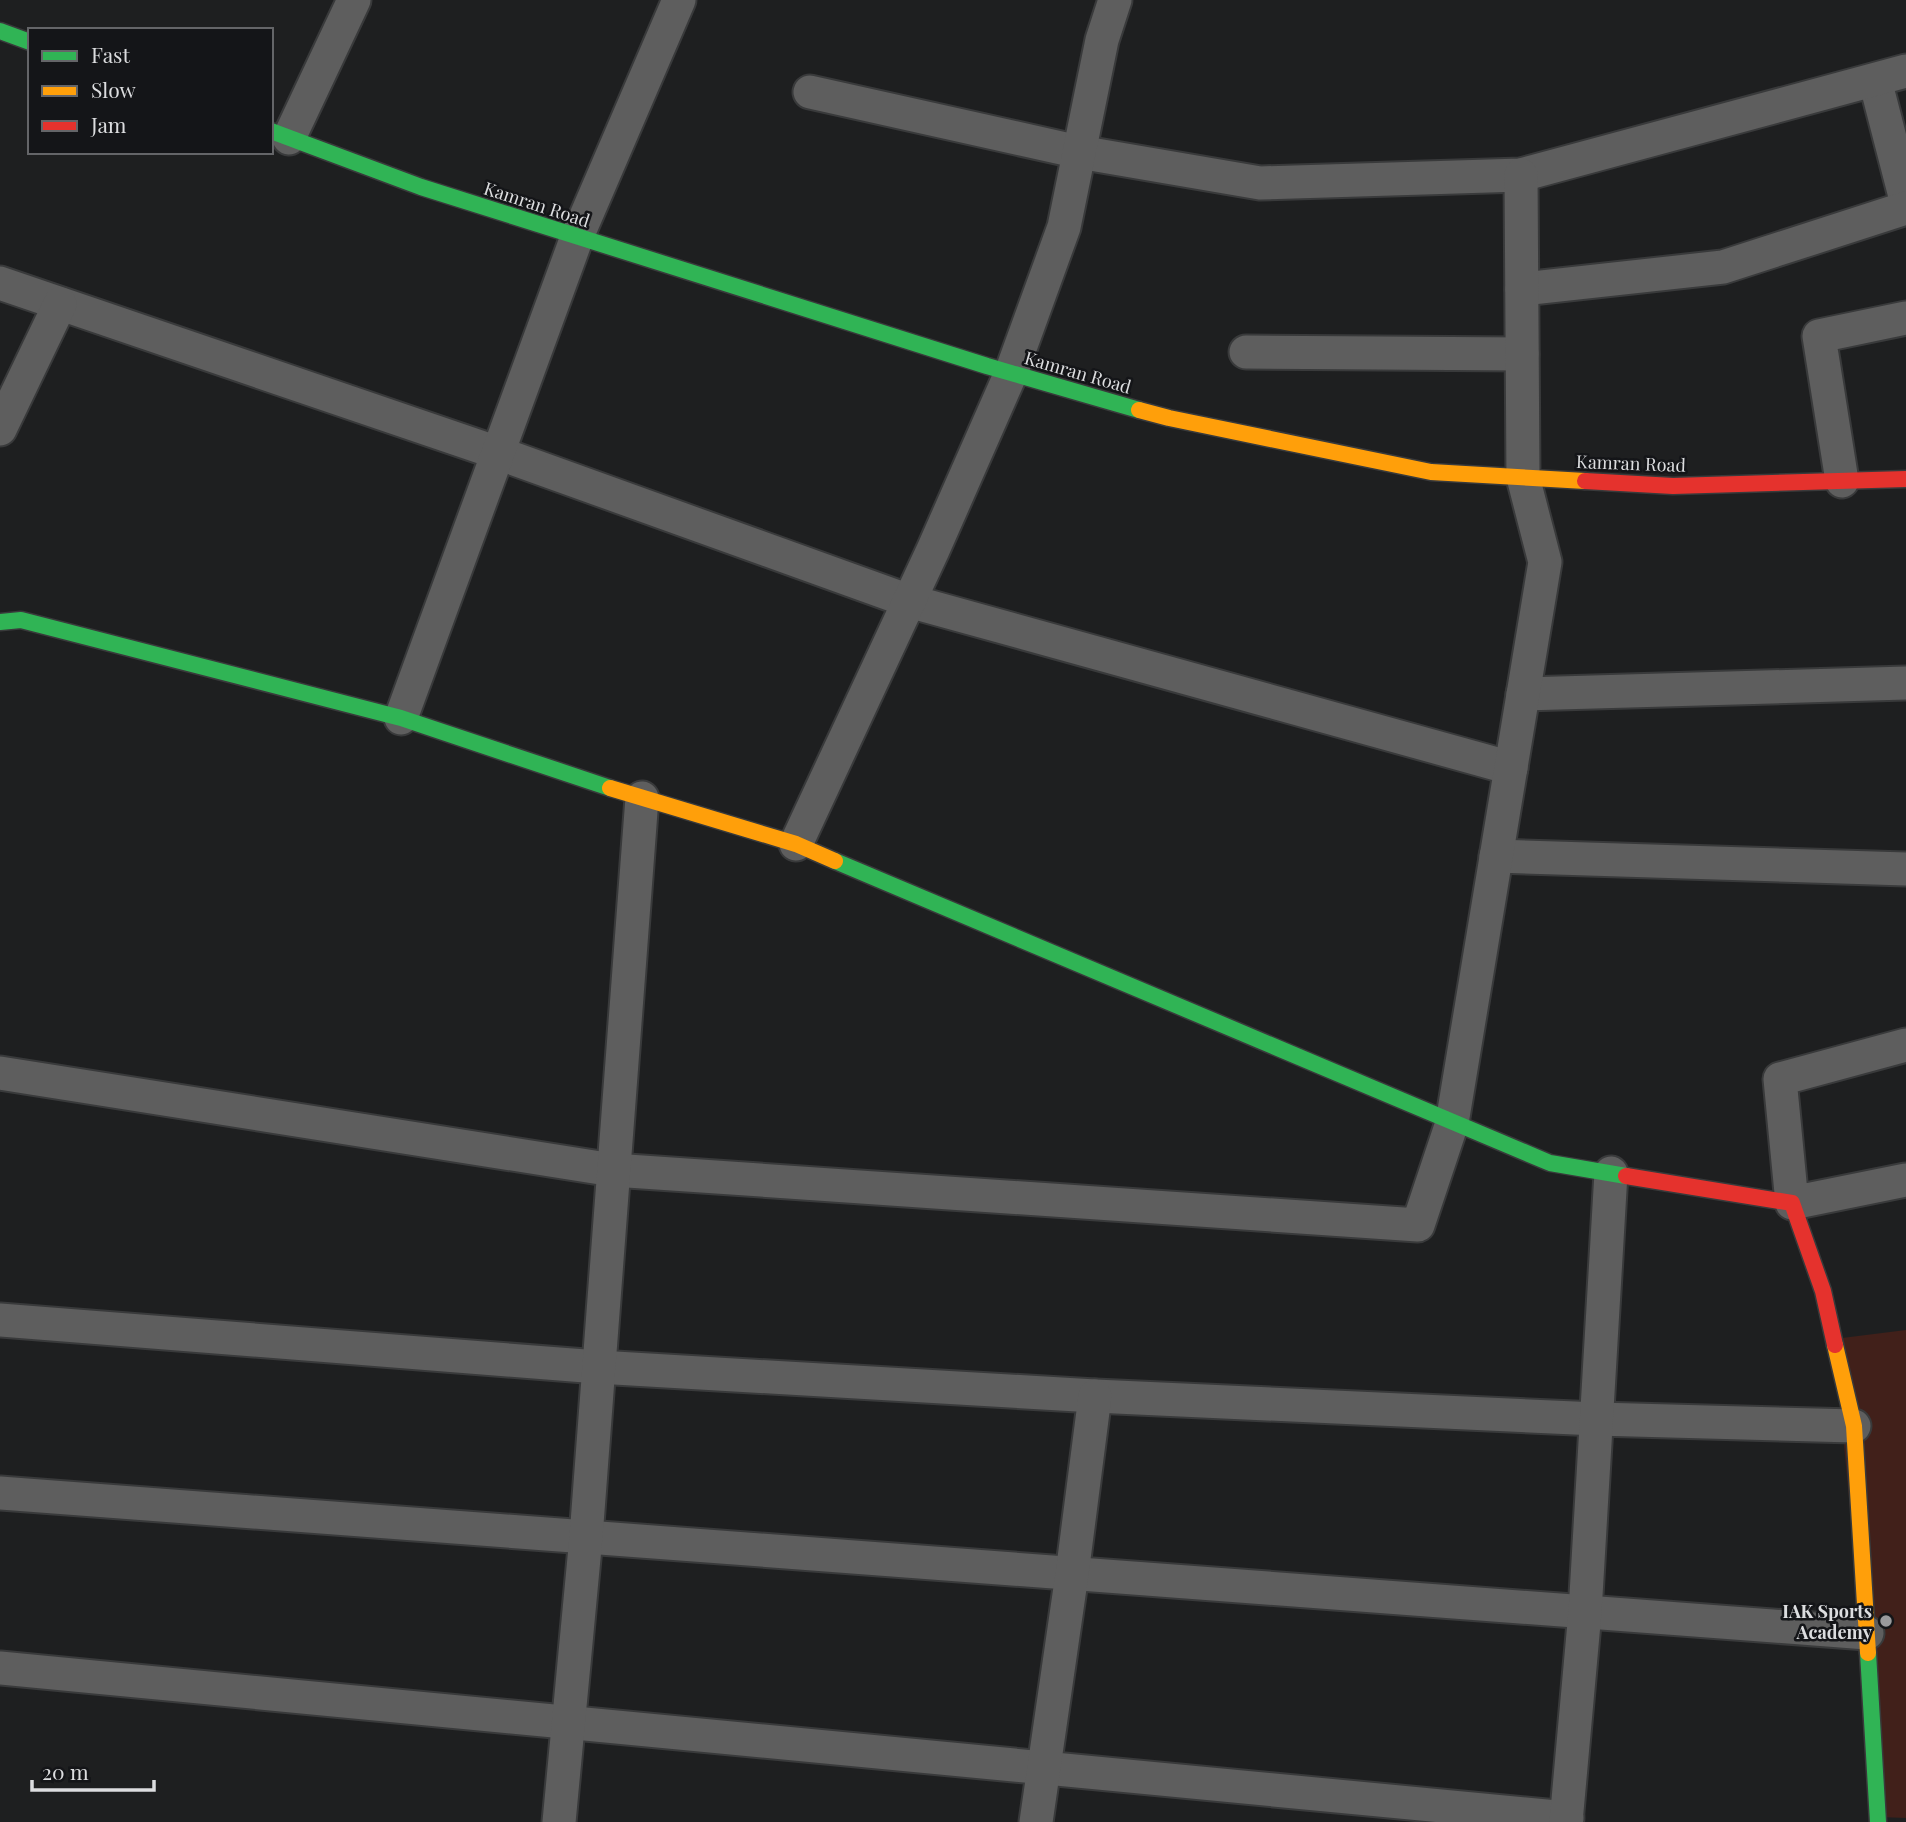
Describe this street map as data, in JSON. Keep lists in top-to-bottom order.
{
  "streets": {
    "street": ["Kamran Road"]
  },
  "places": ["IAK Sports Academy"],
  "legend": ["Fast", "Slow", "Jam"],
  "scale_bar": "20 m"
}
